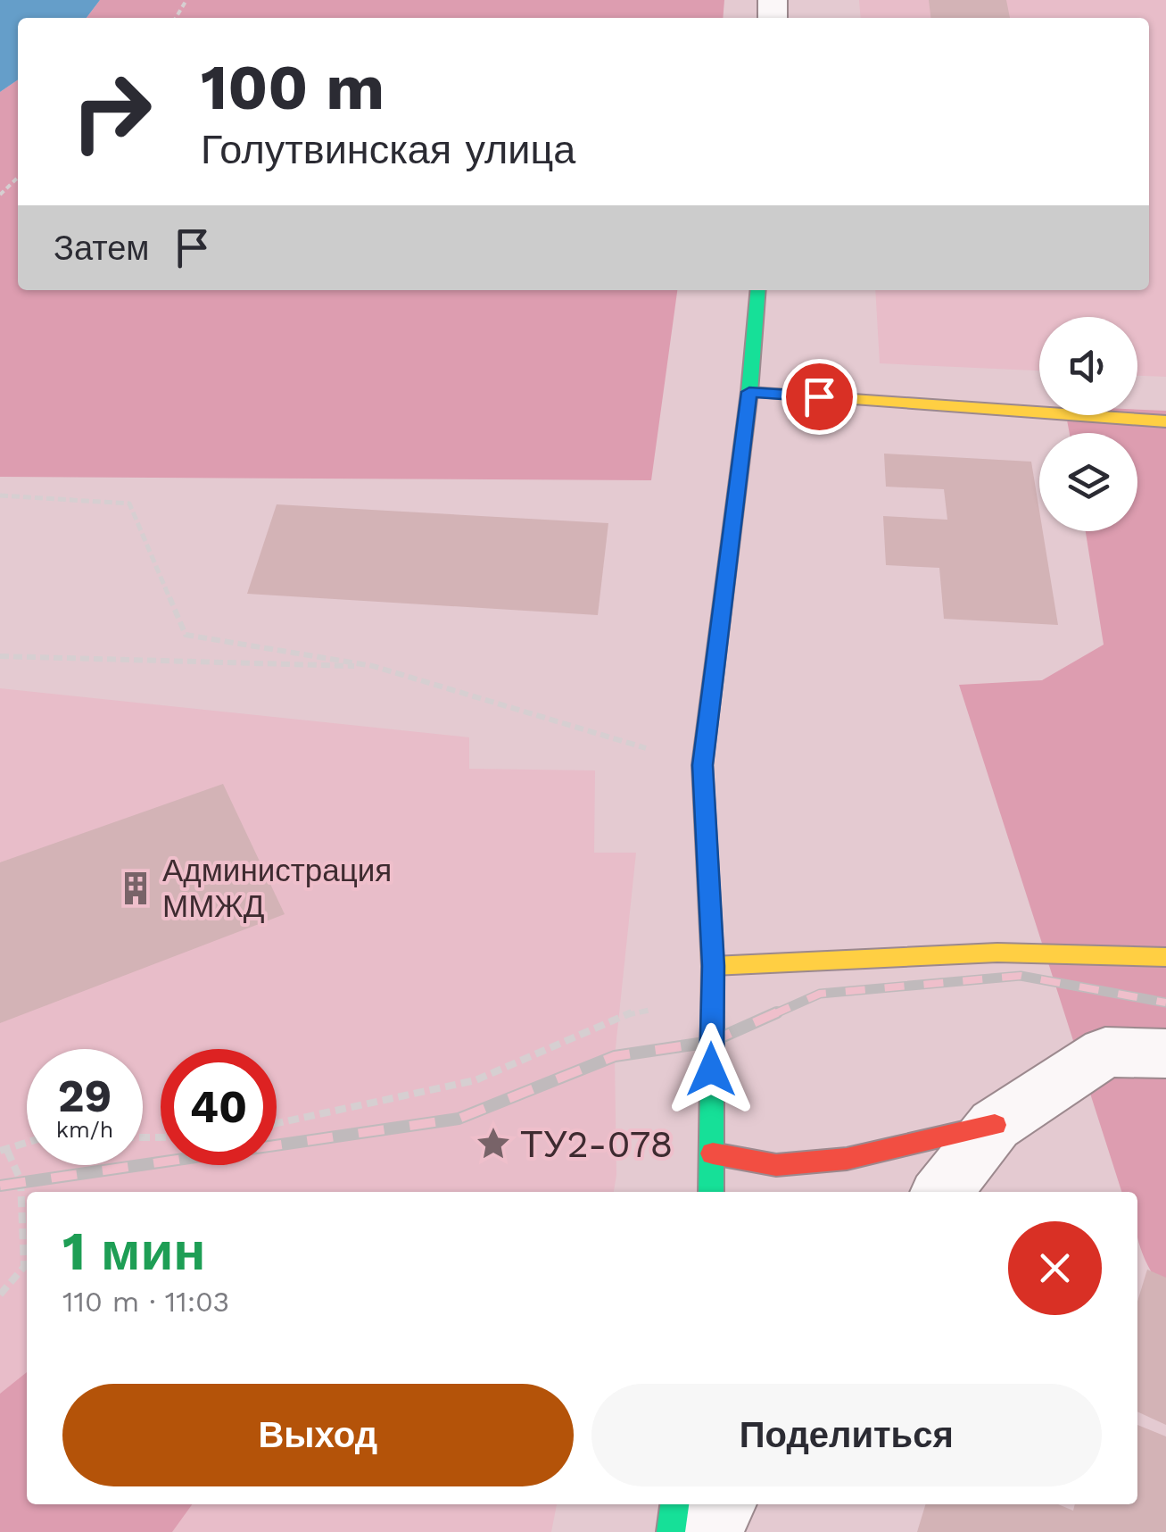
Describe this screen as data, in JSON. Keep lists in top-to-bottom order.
{
  "places": {
    "building": ["Администрация ММЖД"],
    "place": ["ТУ2-078"]
  },
  "page": {
    "turn": ["100 m", "Голутвинская улица"],
    "then": "Затем",
    "speed": "29 km/h",
    "limit": "40",
    "heading": ["1 мин", "110 m · 11:03"],
    "buttons": ["Выход", "Поделиться"]
  }
}
